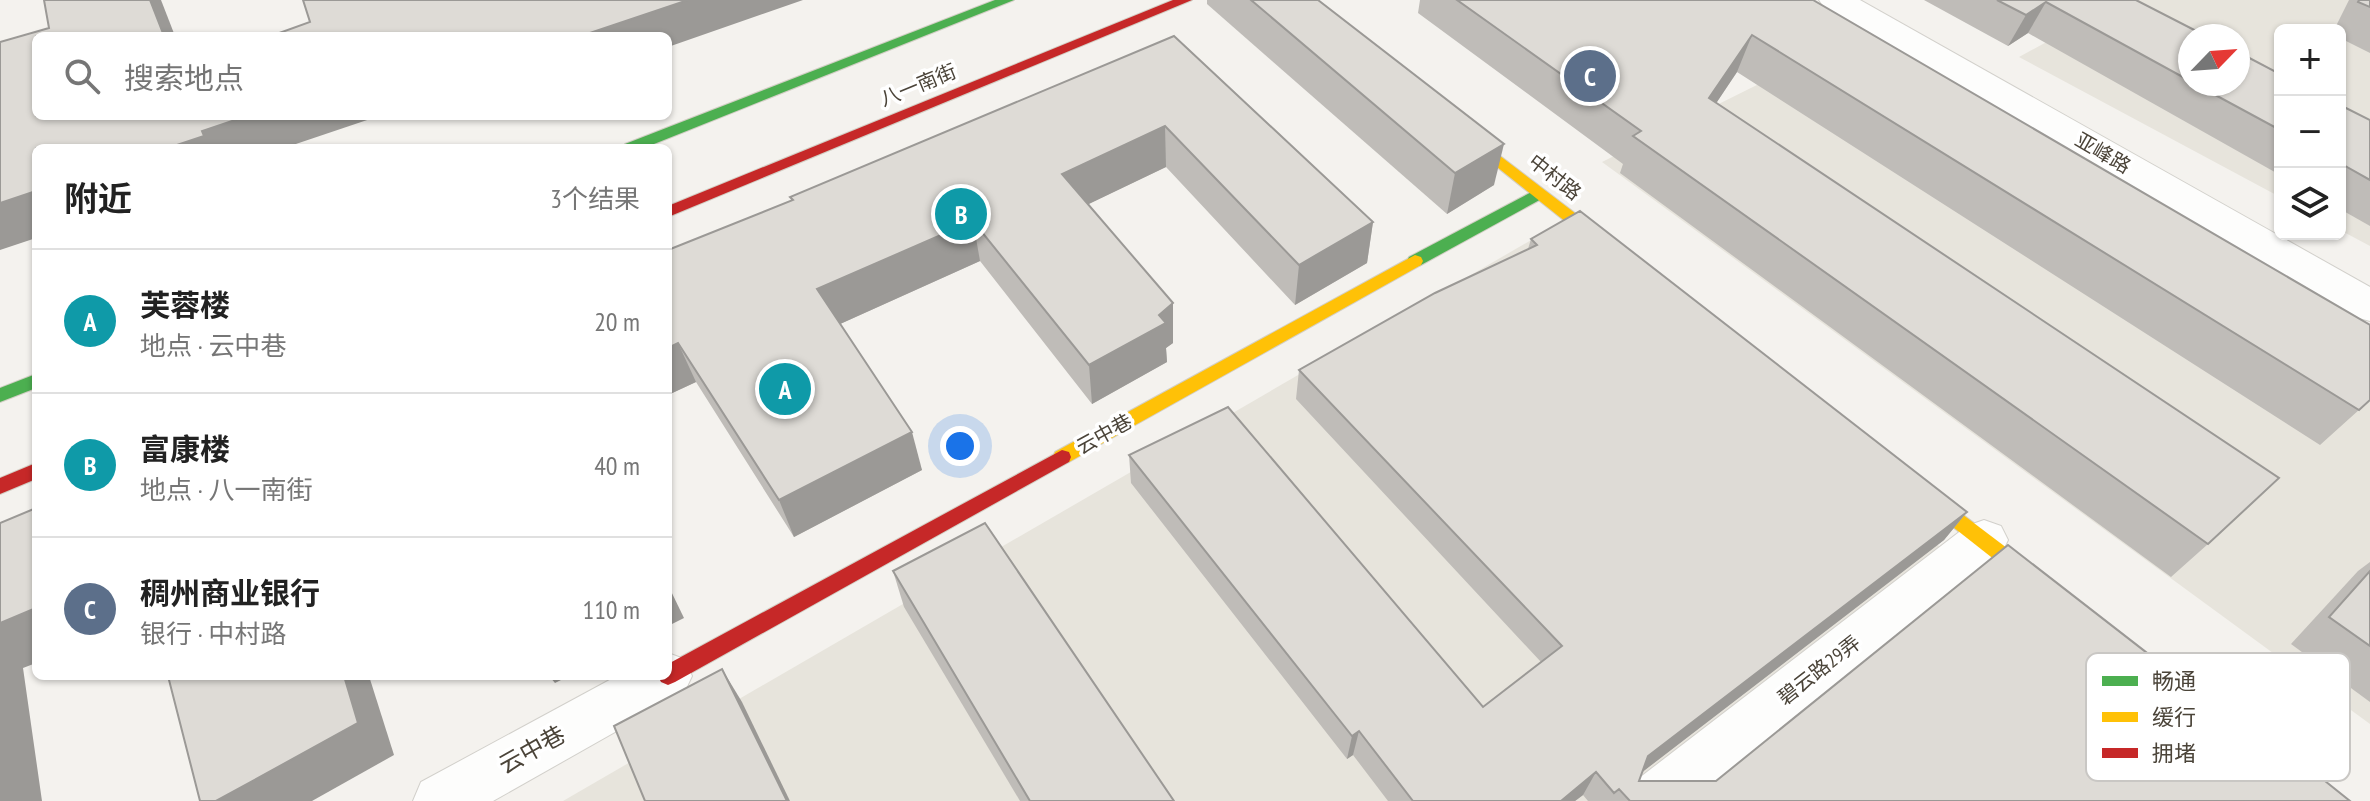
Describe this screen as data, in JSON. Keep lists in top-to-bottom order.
{
  "streets": {
    "street": [
      "八一南街",
      "亚峰路",
      "中村路",
      "云中巷",
      "碧云路29弄"
    ]
  },
  "crossings": [
    ["中村路", "云中巷"]
  ],
  "legend": ["畅通", "缓行", "拥堵"],
  "north": "top right",
  "page": {
    "map_buttons": ["+", "−"],
    "search": "搜索地点",
    "pins": ["C", "B", "A"],
    "heading": ["附近", "3个结果"],
    "list": [
      {
        "mark": "A",
        "name": "芙蓉楼",
        "note": "地点 · 云中巷",
        "value": "20 m"
      },
      {
        "mark": "B",
        "name": "富康楼",
        "note": "地点 · 八一南街",
        "value": "40 m"
      },
      {
        "mark": "C",
        "name": "稠州商业银行",
        "note": "银行 · 中村路",
        "value": "110 m"
      }
    ]
  }
}
